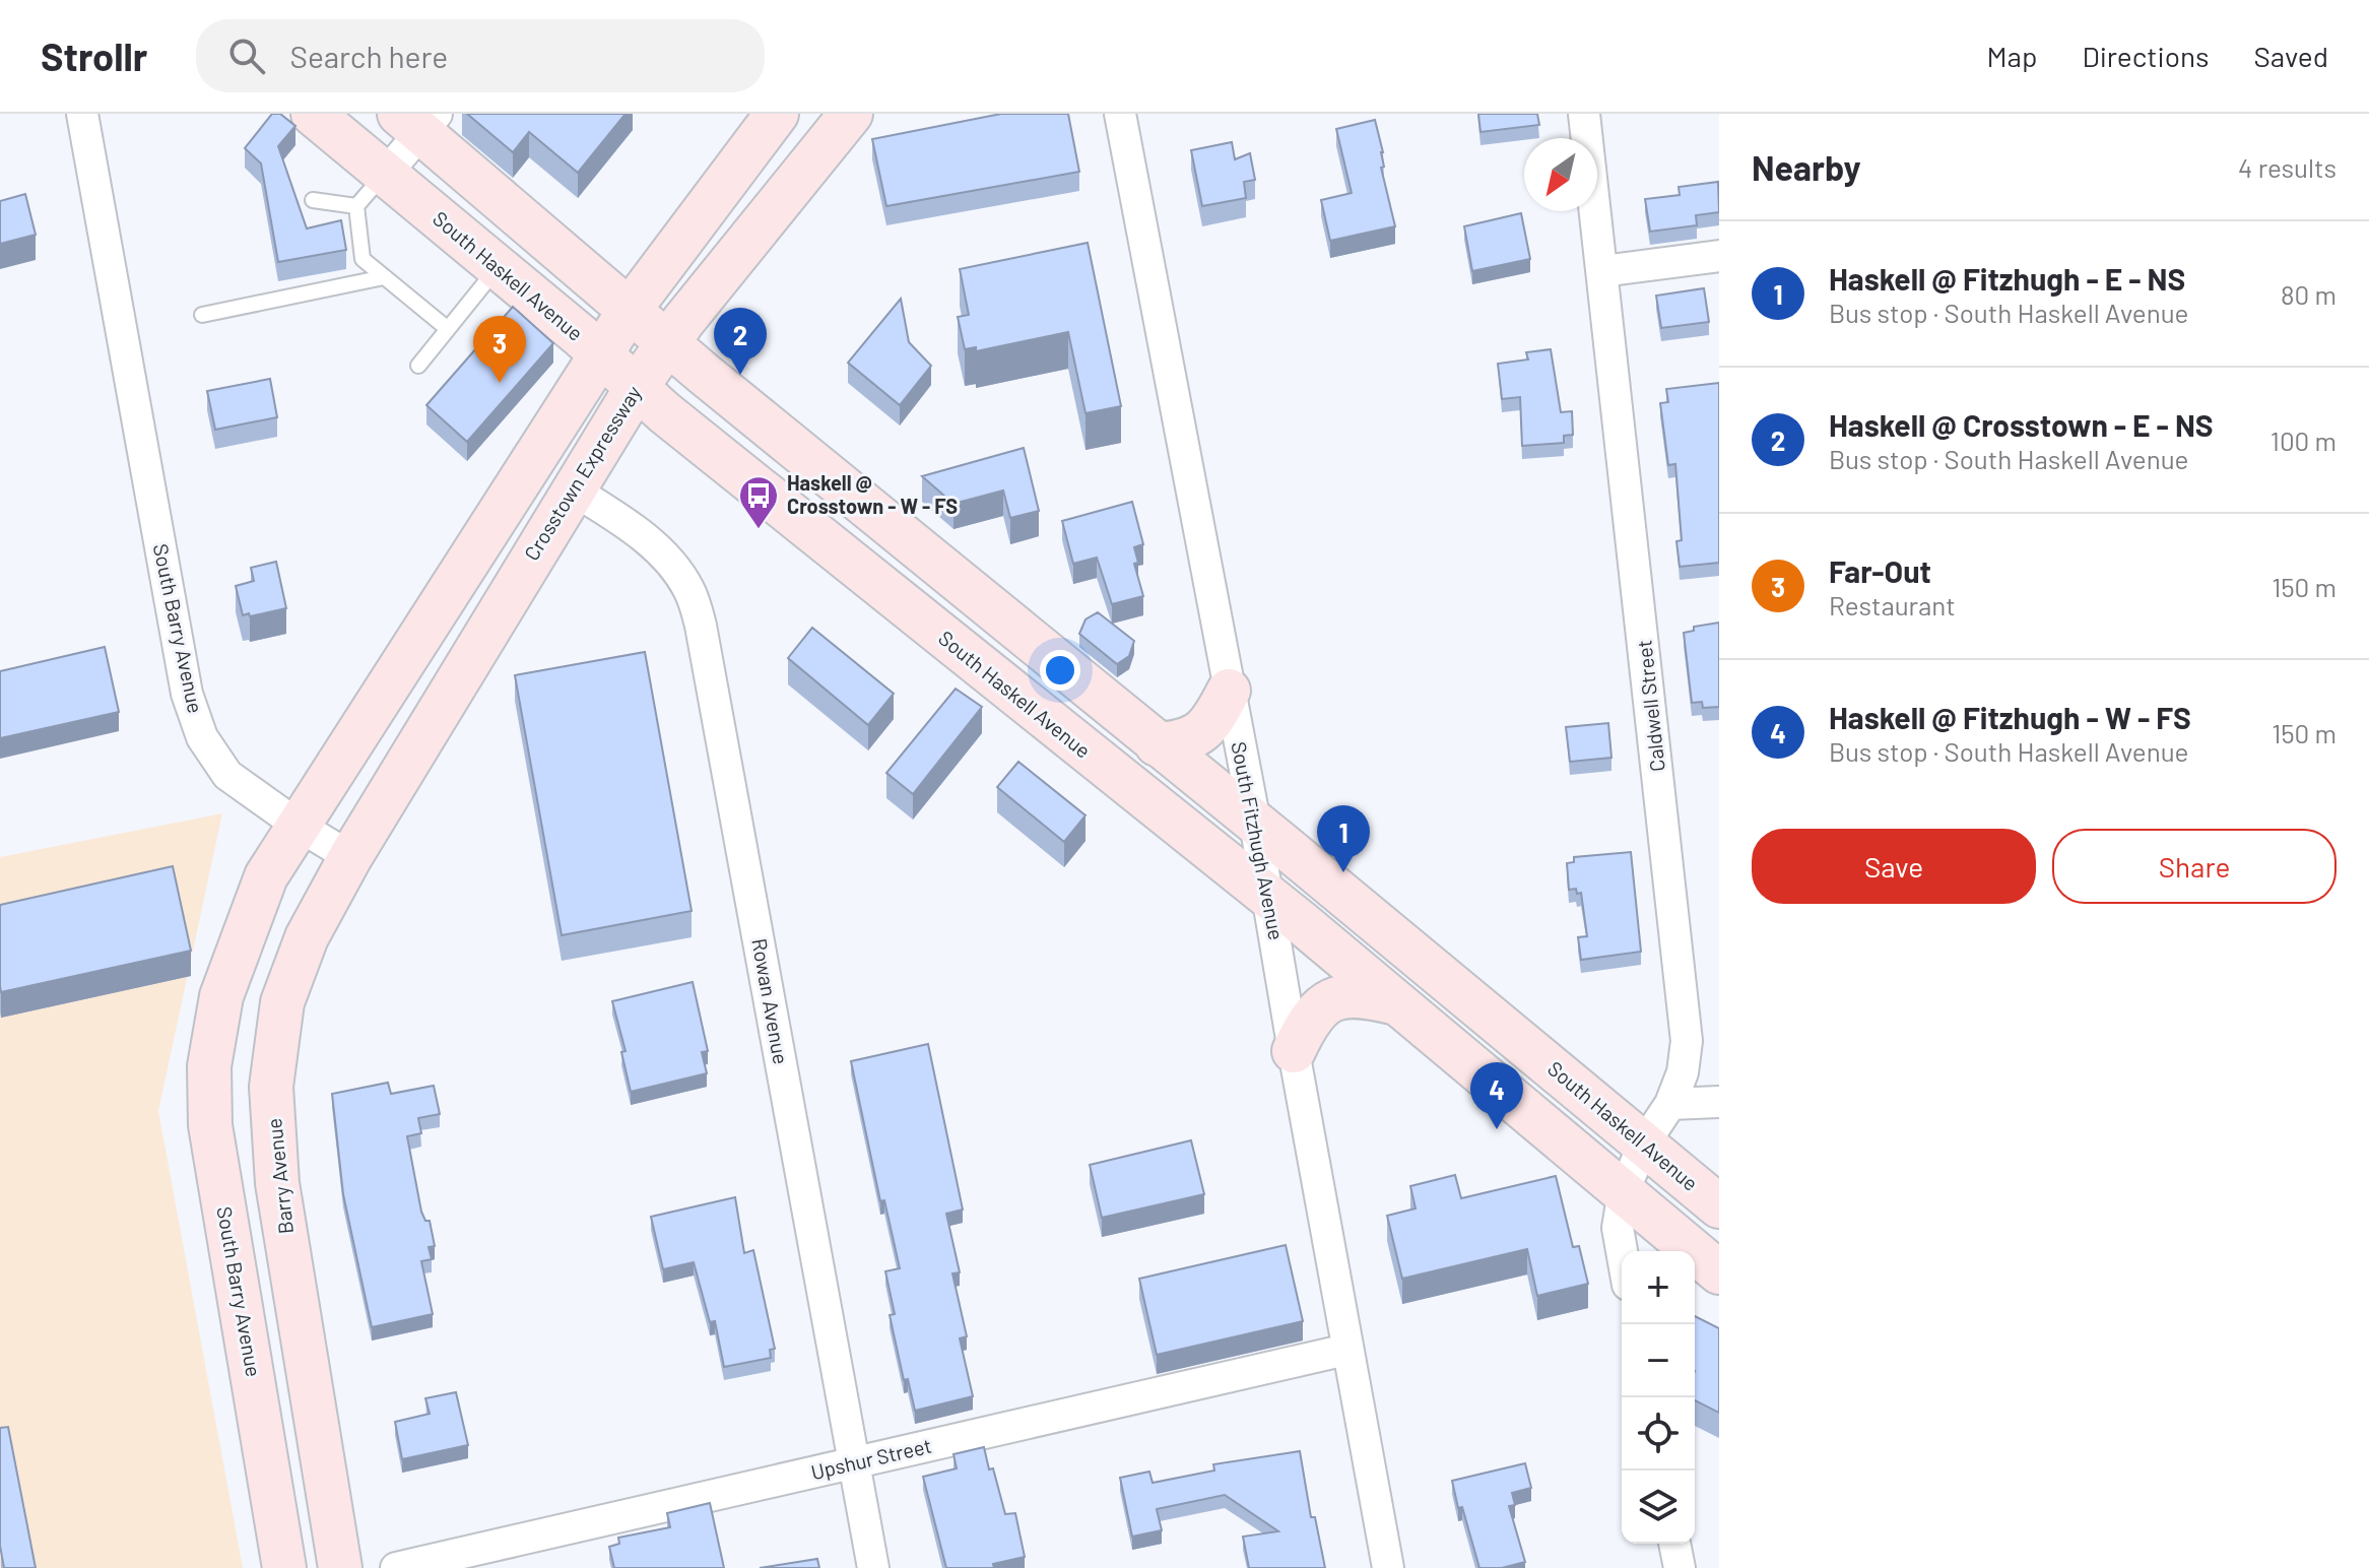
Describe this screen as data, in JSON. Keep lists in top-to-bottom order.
{
  "streets": {
    "main road": [
      "South Haskell Avenue",
      "Crosstown Expressway",
      "South Barry Avenue",
      "Barry Avenue"
    ],
    "street": [
      "Caldwell Street",
      "South Fitzhugh Avenue",
      "Rowan Avenue",
      "Upshur Street"
    ]
  },
  "crossings": [
    ["South Haskell Avenue", "Crosstown Expressway"],
    ["South Haskell Avenue", "Caldwell Street"],
    ["South Haskell Avenue", "South Fitzhugh Avenue"],
    ["Crosstown Expressway", "Rowan Avenue"],
    ["Crosstown Expressway", "Barry Avenue"],
    ["South Fitzhugh Avenue", "Upshur Street"],
    ["Rowan Avenue", "Upshur Street"]
  ],
  "places": {
    "bus stop": ["Haskell @ Crosstown - W - FS"]
  },
  "north": "bottom left",
  "page": {
    "header": "Strollr",
    "search": "Search here",
    "nav": ["Map", "Directions", "Saved"],
    "heading": ["Nearby", "4 results"],
    "list": [
      {
        "mark": "1",
        "name": "Haskell @ Fitzhugh - E - NS",
        "note": "Bus stop · South Haskell Avenue",
        "value": "80 m"
      },
      {
        "mark": "2",
        "name": "Haskell @ Crosstown - E - NS",
        "note": "Bus stop · South Haskell Avenue",
        "value": "100 m"
      },
      {
        "mark": "3",
        "name": "Far-Out",
        "note": "Restaurant",
        "value": "150 m"
      },
      {
        "mark": "4",
        "name": "Haskell @ Fitzhugh - W - FS",
        "note": "Bus stop · South Haskell Avenue",
        "value": "150 m"
      }
    ],
    "pins": [
      "2",
      "3",
      "1",
      "4"
    ],
    "buttons": ["Save", "Share"],
    "map_buttons": ["+", "−"]
  }
}
